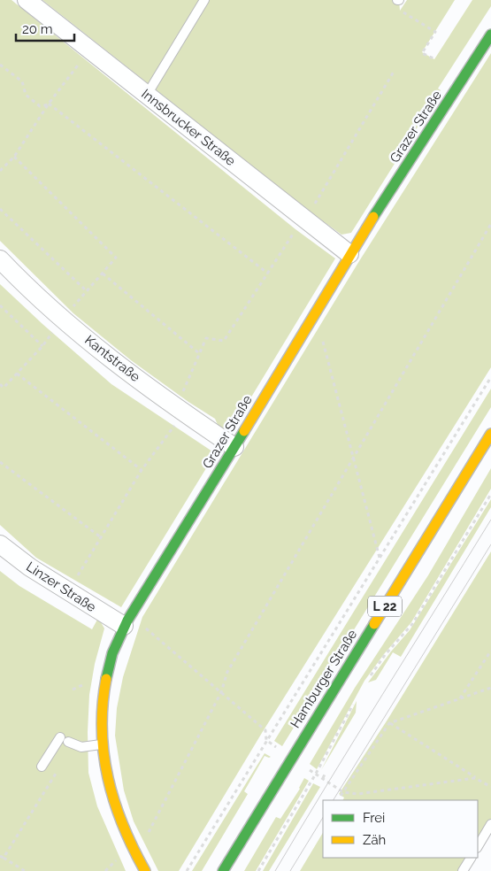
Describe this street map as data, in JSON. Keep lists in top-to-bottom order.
{
  "streets": {
    "street": [
      "Grazer Straße",
      "Innsbrucker Straße",
      "Kantstraße",
      "Linzer Straße",
      "L 22",
      "Hamburger Straße"
    ]
  },
  "crossings": [
    ["Grazer Straße", "Innsbrucker Straße"],
    ["Grazer Straße", "Kantstraße"],
    ["Grazer Straße", "Linzer Straße"]
  ],
  "legend": ["Frei", "Zäh"],
  "scale_bar": "20 m"
}
